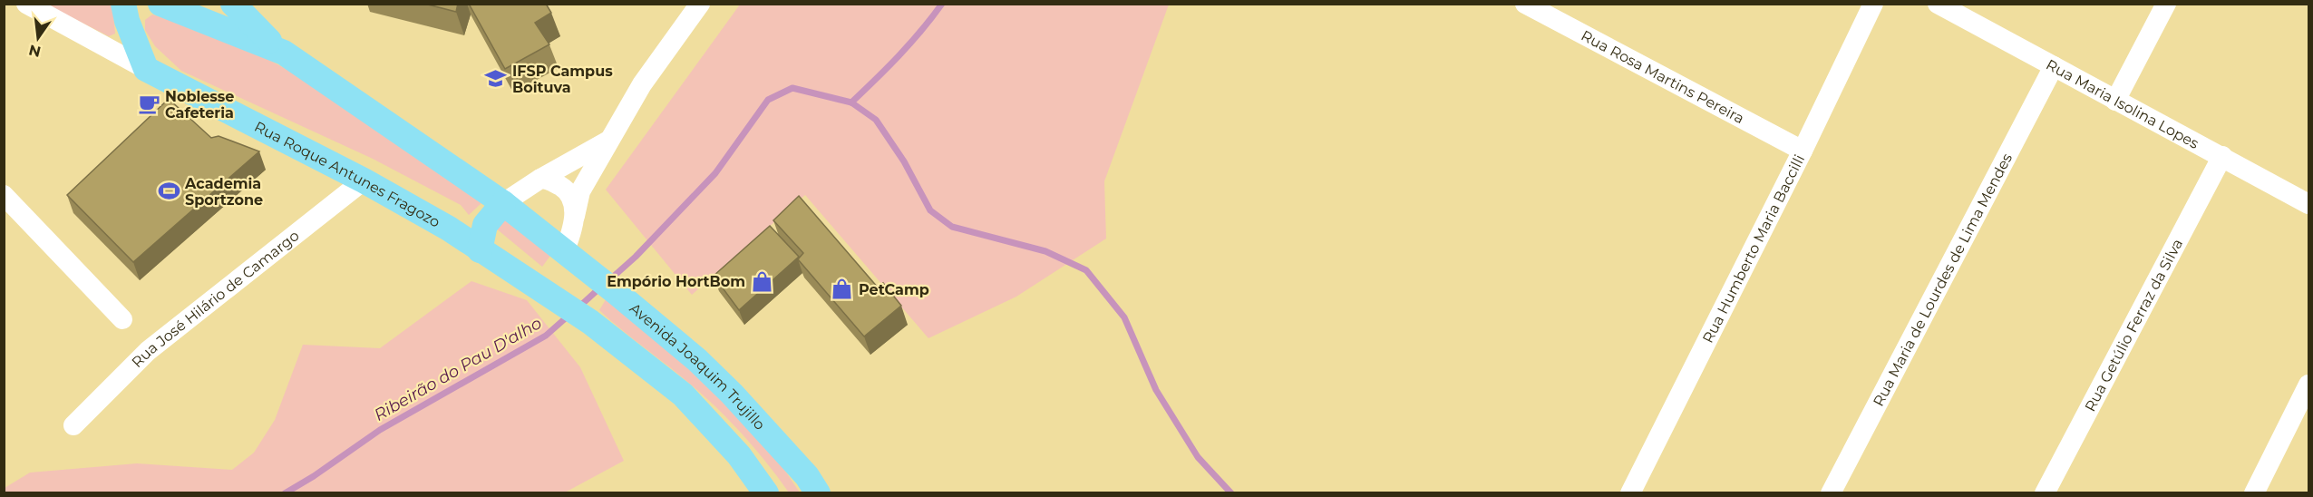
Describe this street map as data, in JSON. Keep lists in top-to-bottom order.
{
  "streets": {
    "main road": ["Rua Roque Antunes Fragozo", "Avenida Joaquim Trujillo"],
    "street": [
      "Rua Rosa Martins Pereira",
      "Rua Maria Isolina Lopes",
      "Rua Humberto Maria Baccilli",
      "Rua Maria de Lourdes de Lima Mendes",
      "Rua José Hilário de Camargo",
      "Rua Getúlio Ferraz da Silva"
    ]
  },
  "crossings": [
    ["Rua Rosa Martins Pereira", "Rua Humberto Maria Baccilli"],
    ["Rua Maria Isolina Lopes", "Rua Maria de Lourdes de Lima Mendes"],
    ["Rua Maria Isolina Lopes", "Rua Getúlio Ferraz da Silva"],
    ["Rua Roque Antunes Fragozo", "Rua José Hilário de Camargo"],
    ["Rua Roque Antunes Fragozo", "Avenida Joaquim Trujillo"]
  ],
  "water": ["Ribeirão do Pau D'alho"],
  "places": {
    "school or university": ["IFSP Campus Boituva"],
    "cafe": ["Noblesse Cafeteria"],
    "sports": ["Academia Sportzone"],
    "shop": ["Empório HortBom", "PetCamp"]
  },
  "north": "bottom"
}
